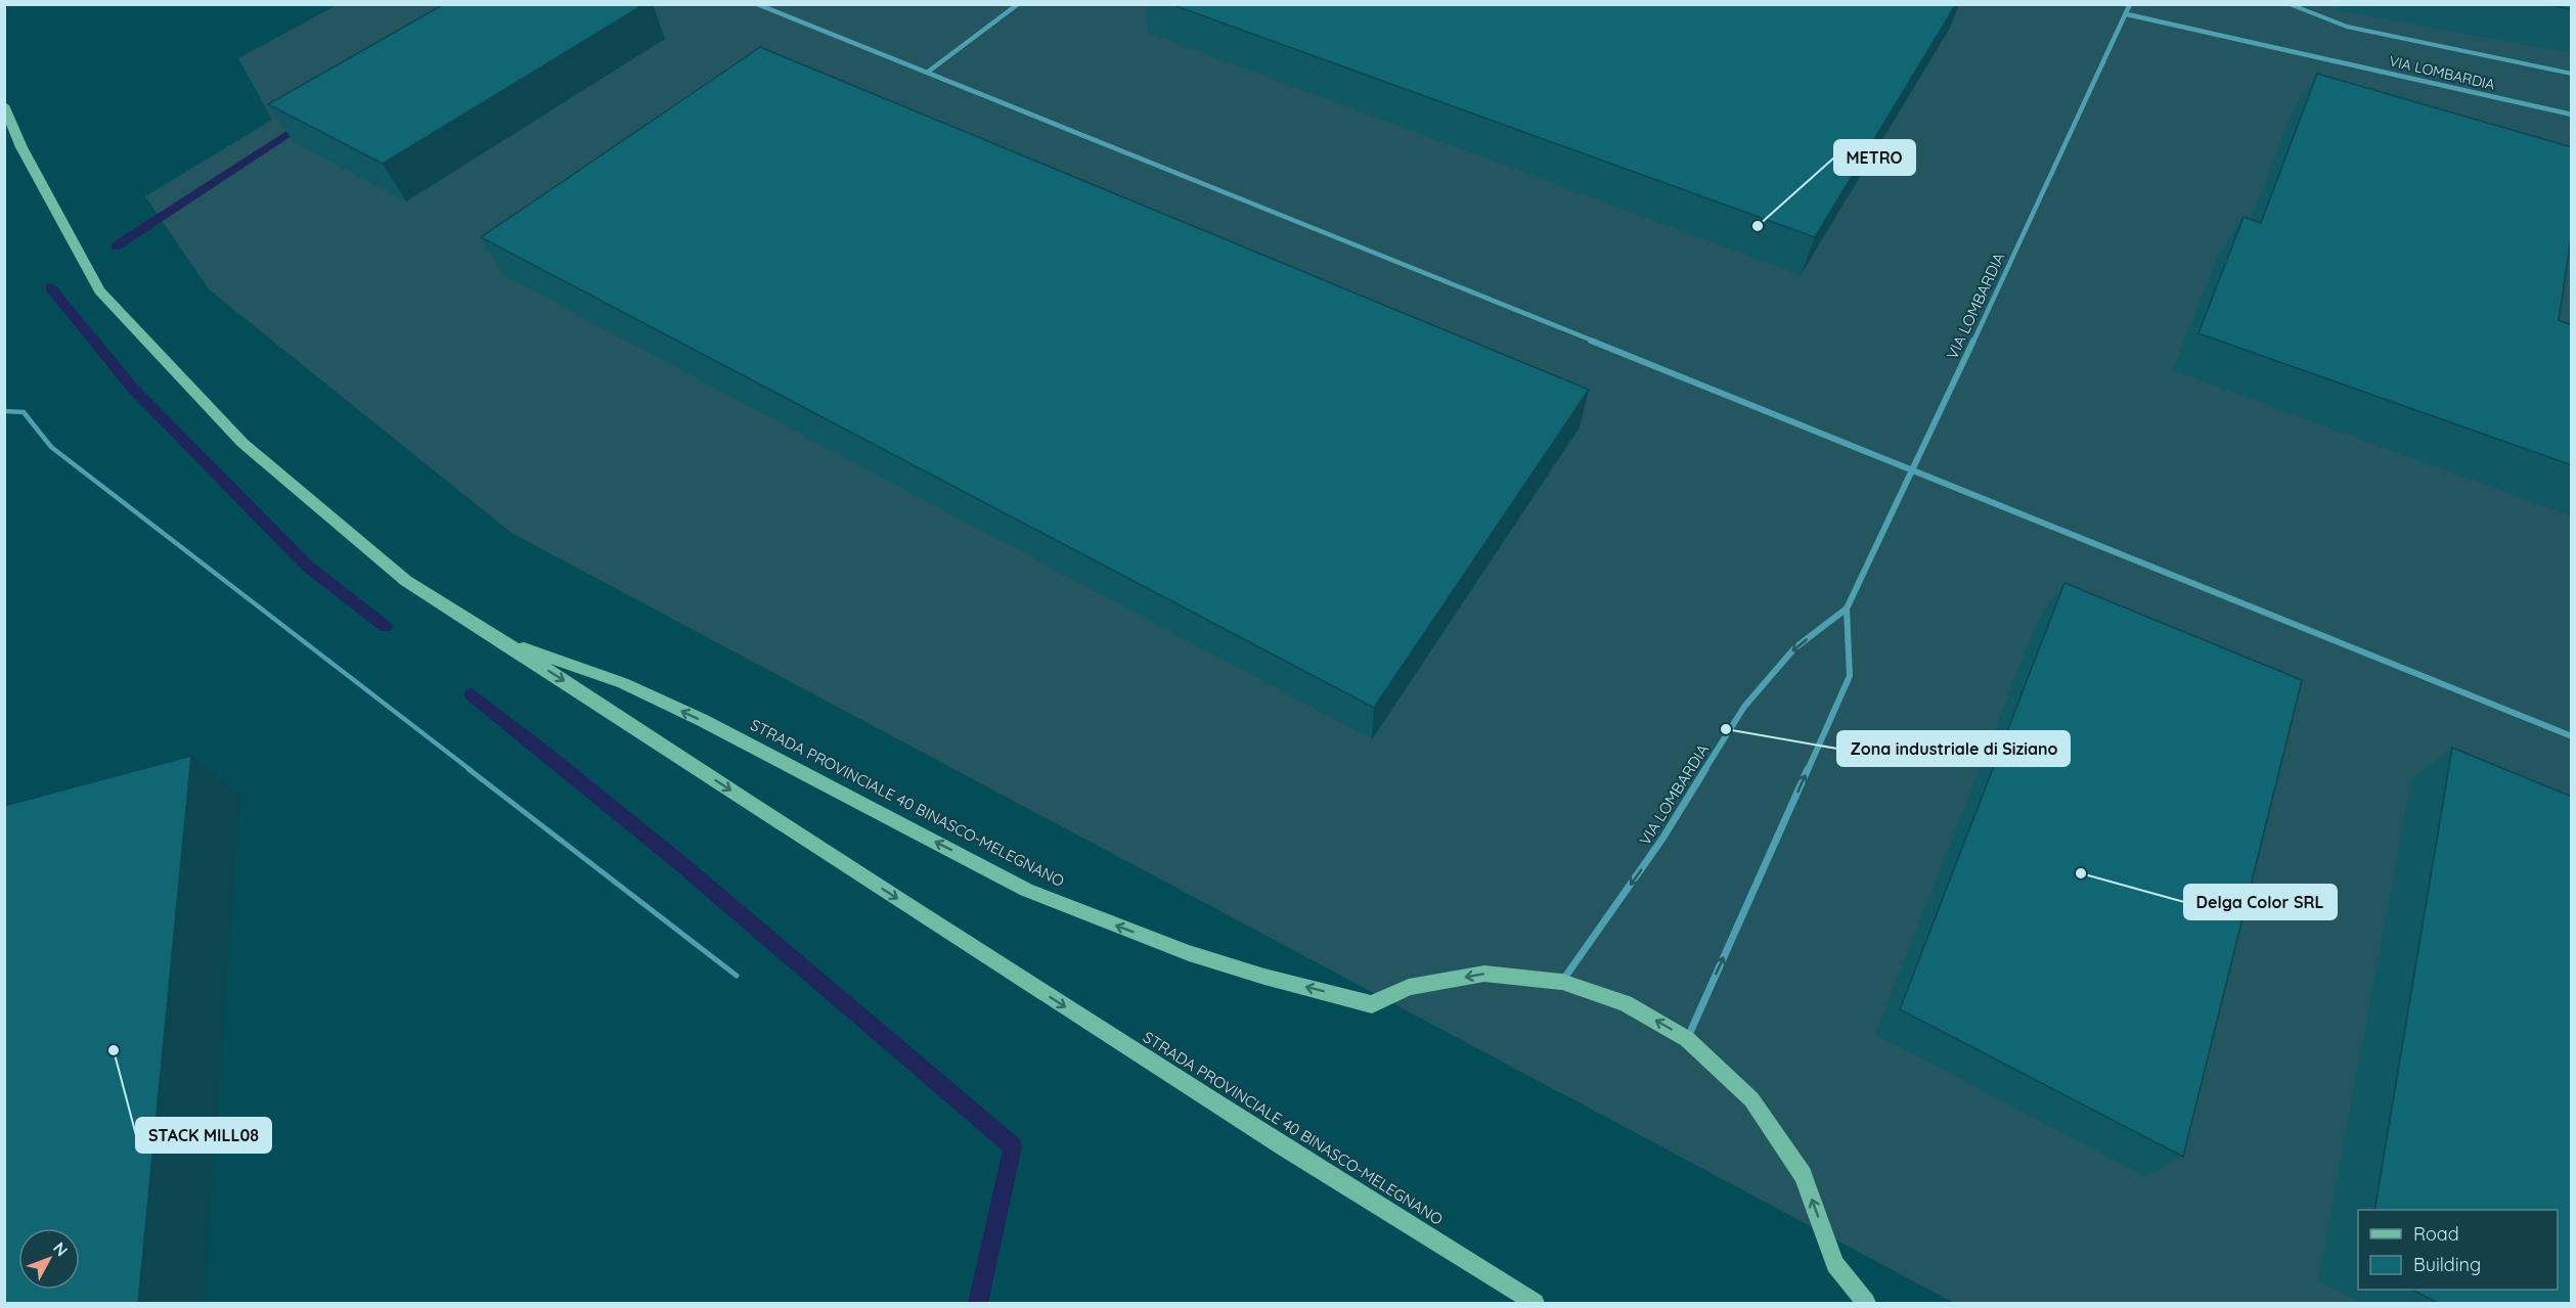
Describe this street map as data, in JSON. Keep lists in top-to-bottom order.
{
  "streets": {
    "main road": ["STRADA PROVINCIALE 40 BINASCO-MELEGNANO"],
    "street": ["VIA LOMBARDIA"]
  },
  "crossings": [
    ["VIA LOMBARDIA", "STRADA PROVINCIALE 40 BINASCO-MELEGNANO"]
  ],
  "places": [
    "METRO",
    "Zona industriale di Siziano",
    "Delga Color SRL",
    "STACK MILL08"
  ],
  "legend": ["Road", "Building"],
  "north": "top right"
}
